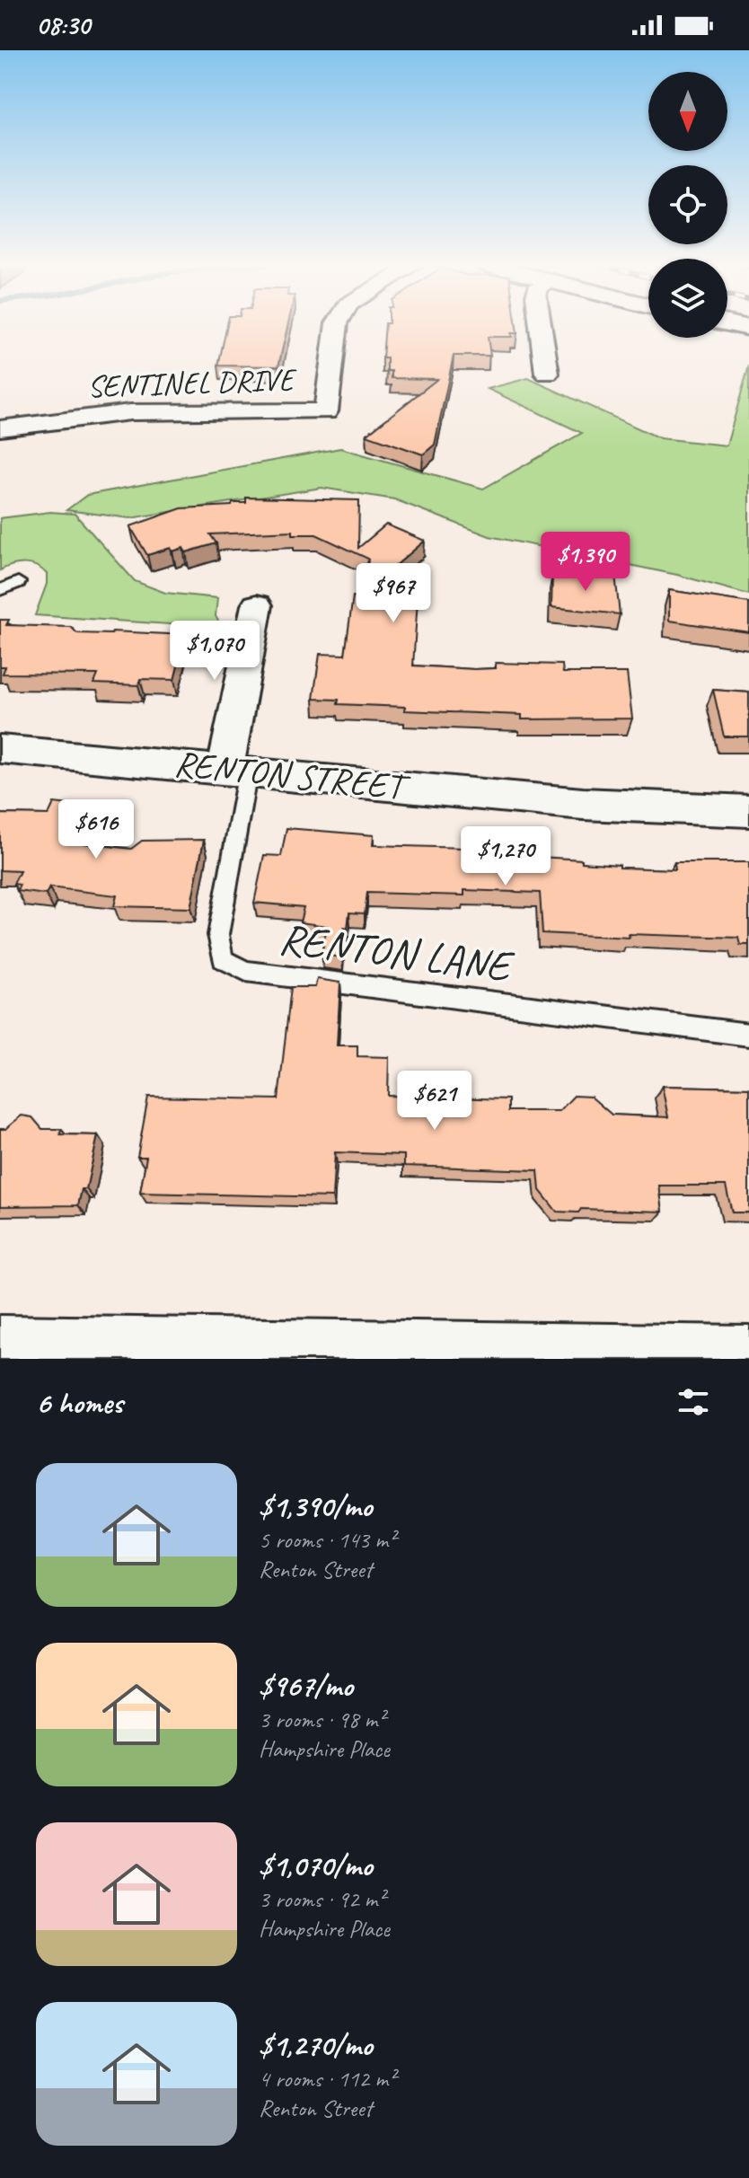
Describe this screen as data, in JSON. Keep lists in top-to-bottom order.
{
  "streets": {
    "street": ["SENTINEL DRIVE", "RENTON STREET"],
    "lane": ["RENTON LANE"]
  },
  "crossings": [
    ["RENTON STREET", "RENTON LANE"]
  ],
  "north": "bottom",
  "page": {
    "status": "08:30",
    "price": [
      "$1,390",
      "$967",
      "$1,070",
      "$616",
      "$1,270",
      "$621"
    ],
    "heading": "6 homes",
    "list": [
      {
        "name": "$1,390/mo",
        "note": "5 rooms · 143 m² · Renton Street"
      },
      {
        "name": "$967/mo",
        "note": "3 rooms · 98 m² · Hampshire Place"
      },
      {
        "name": "$1,070/mo",
        "note": "3 rooms · 92 m² · Hampshire Place"
      },
      {
        "name": "$1,270/mo",
        "note": "4 rooms · 112 m² · Renton Street"
      }
    ]
  }
}
